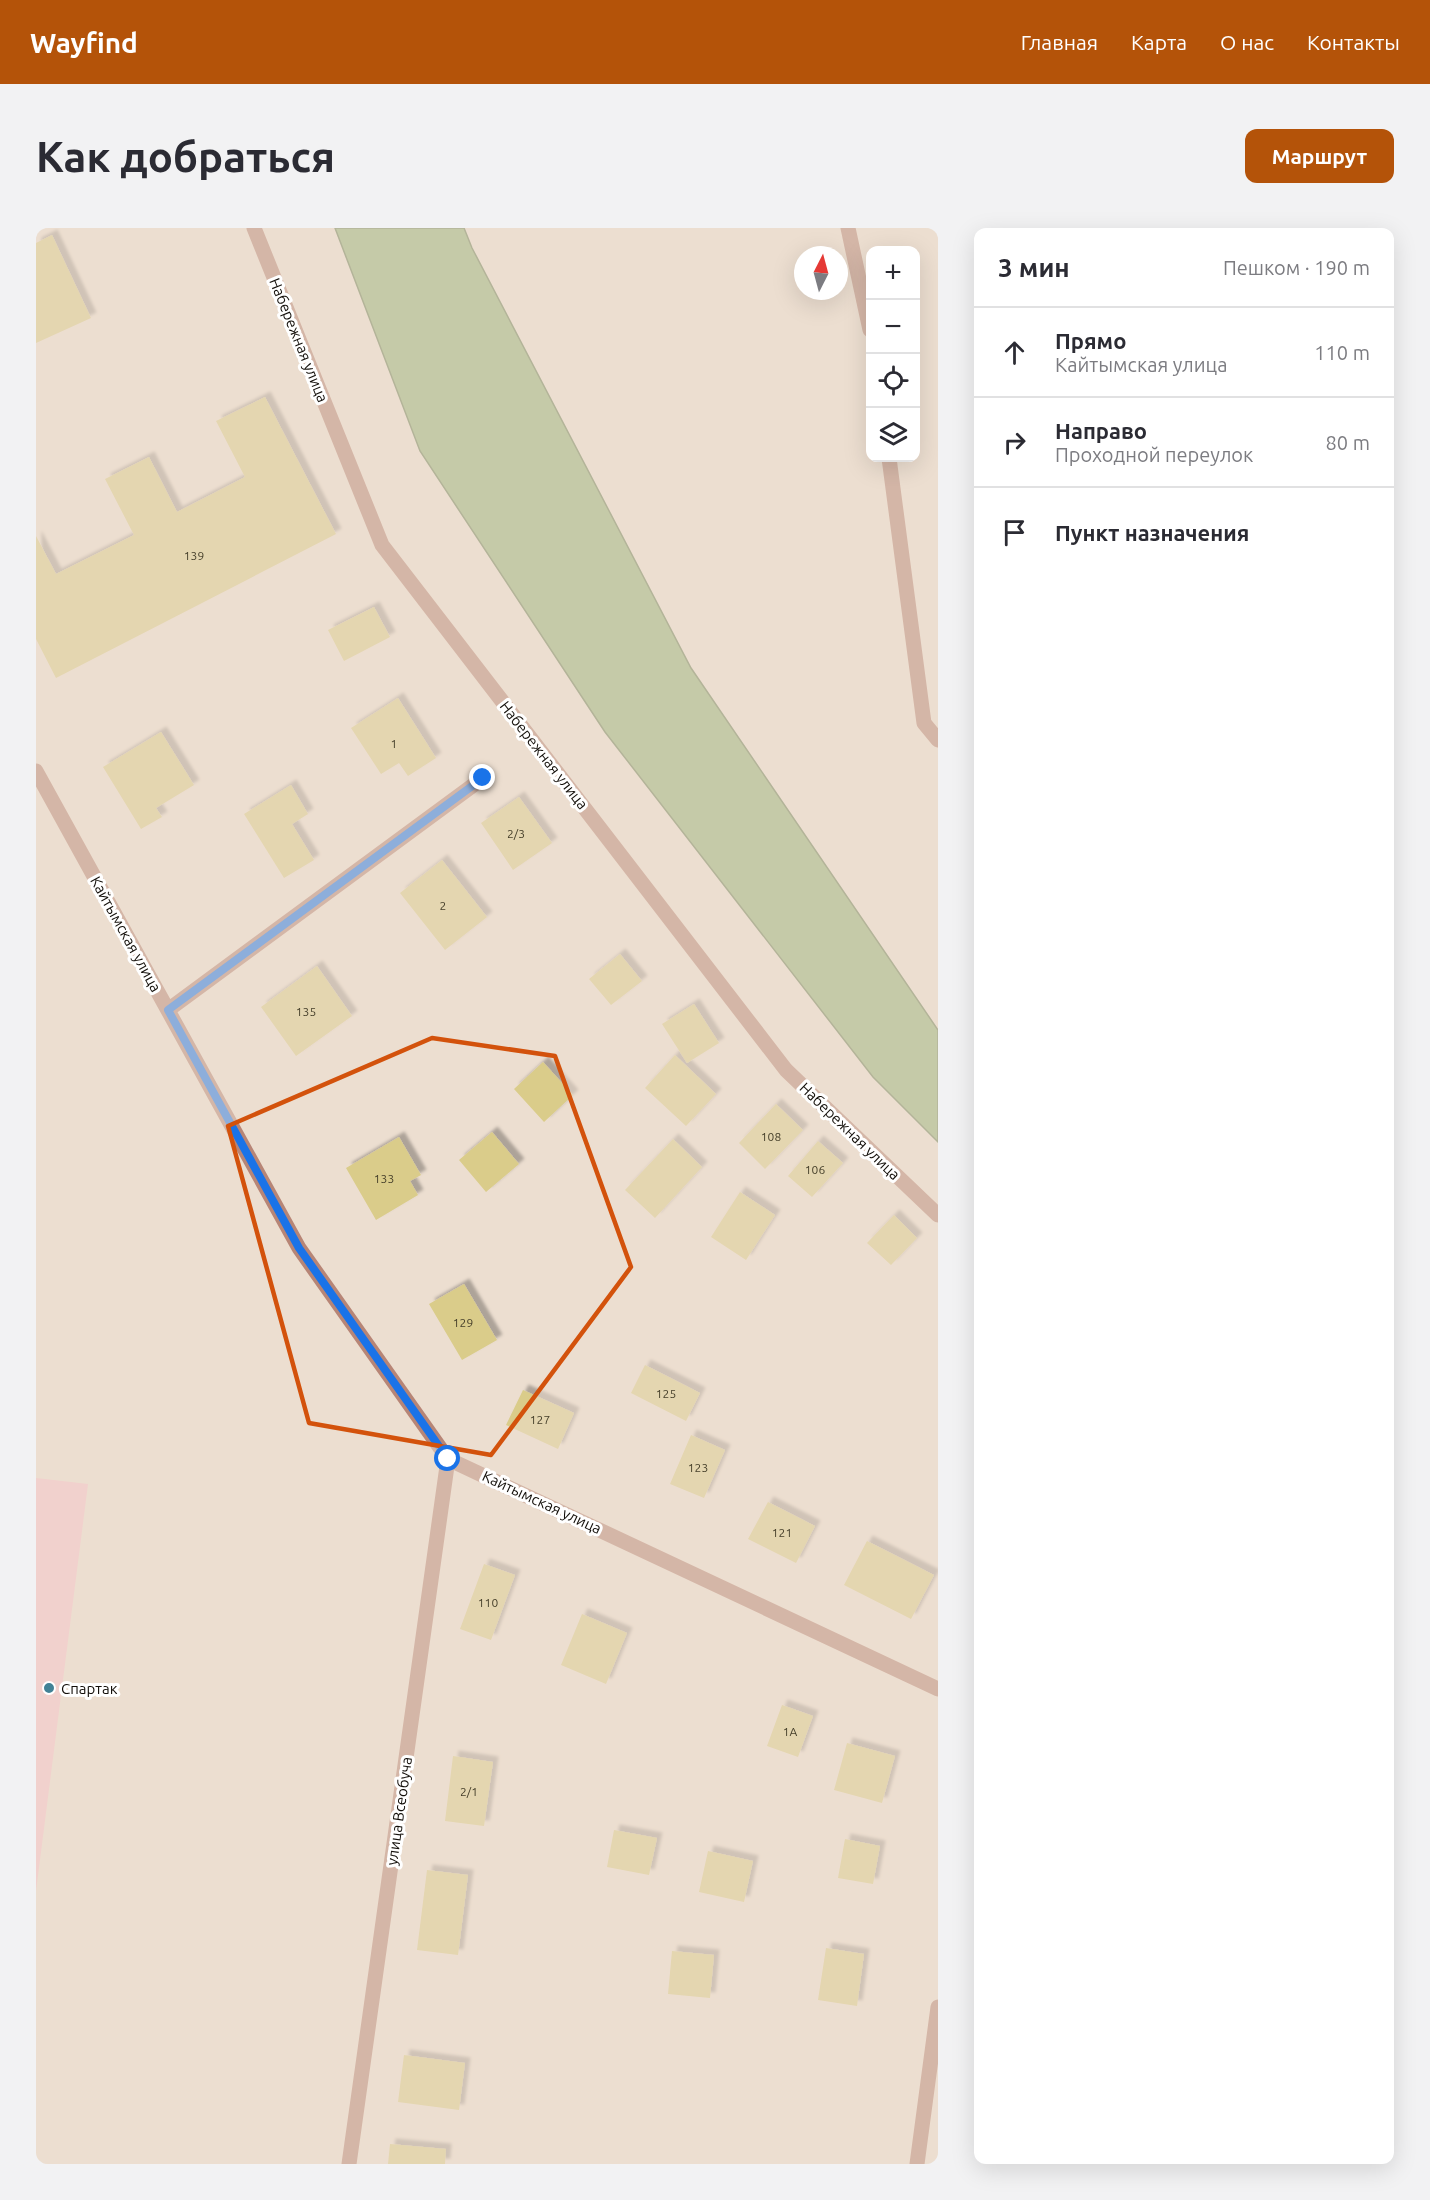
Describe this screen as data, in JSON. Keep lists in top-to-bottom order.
{
  "streets": {
    "street": ["Набережная улица", "Кайтымская улица", "улица Всеобуча"]
  },
  "crossings": [
    ["Кайтымская улица", "улица Всеобуча"]
  ],
  "places": ["Спартак"],
  "house_numbers": [
    "139",
    "1",
    "2/3",
    "2",
    "135",
    "108",
    "106",
    "133",
    "129",
    "125",
    "127",
    "123",
    "121",
    "110",
    "1А",
    "2/1"
  ],
  "north": "top",
  "page": {
    "header": "Wayfind",
    "nav": [
      "Главная",
      "Карта",
      "О нас",
      "Контакты"
    ],
    "buttons": "Маршрут",
    "title": "Как добраться",
    "heading": ["3 мин", "Пешком · 190 m"],
    "map_buttons": ["+", "−"],
    "list": [
      ["Прямо", "Кайтымская улица", "110 m"],
      ["Направо", "Проходной переулок", "80 m"],
      "Пункт назначения"
    ]
  }
}
